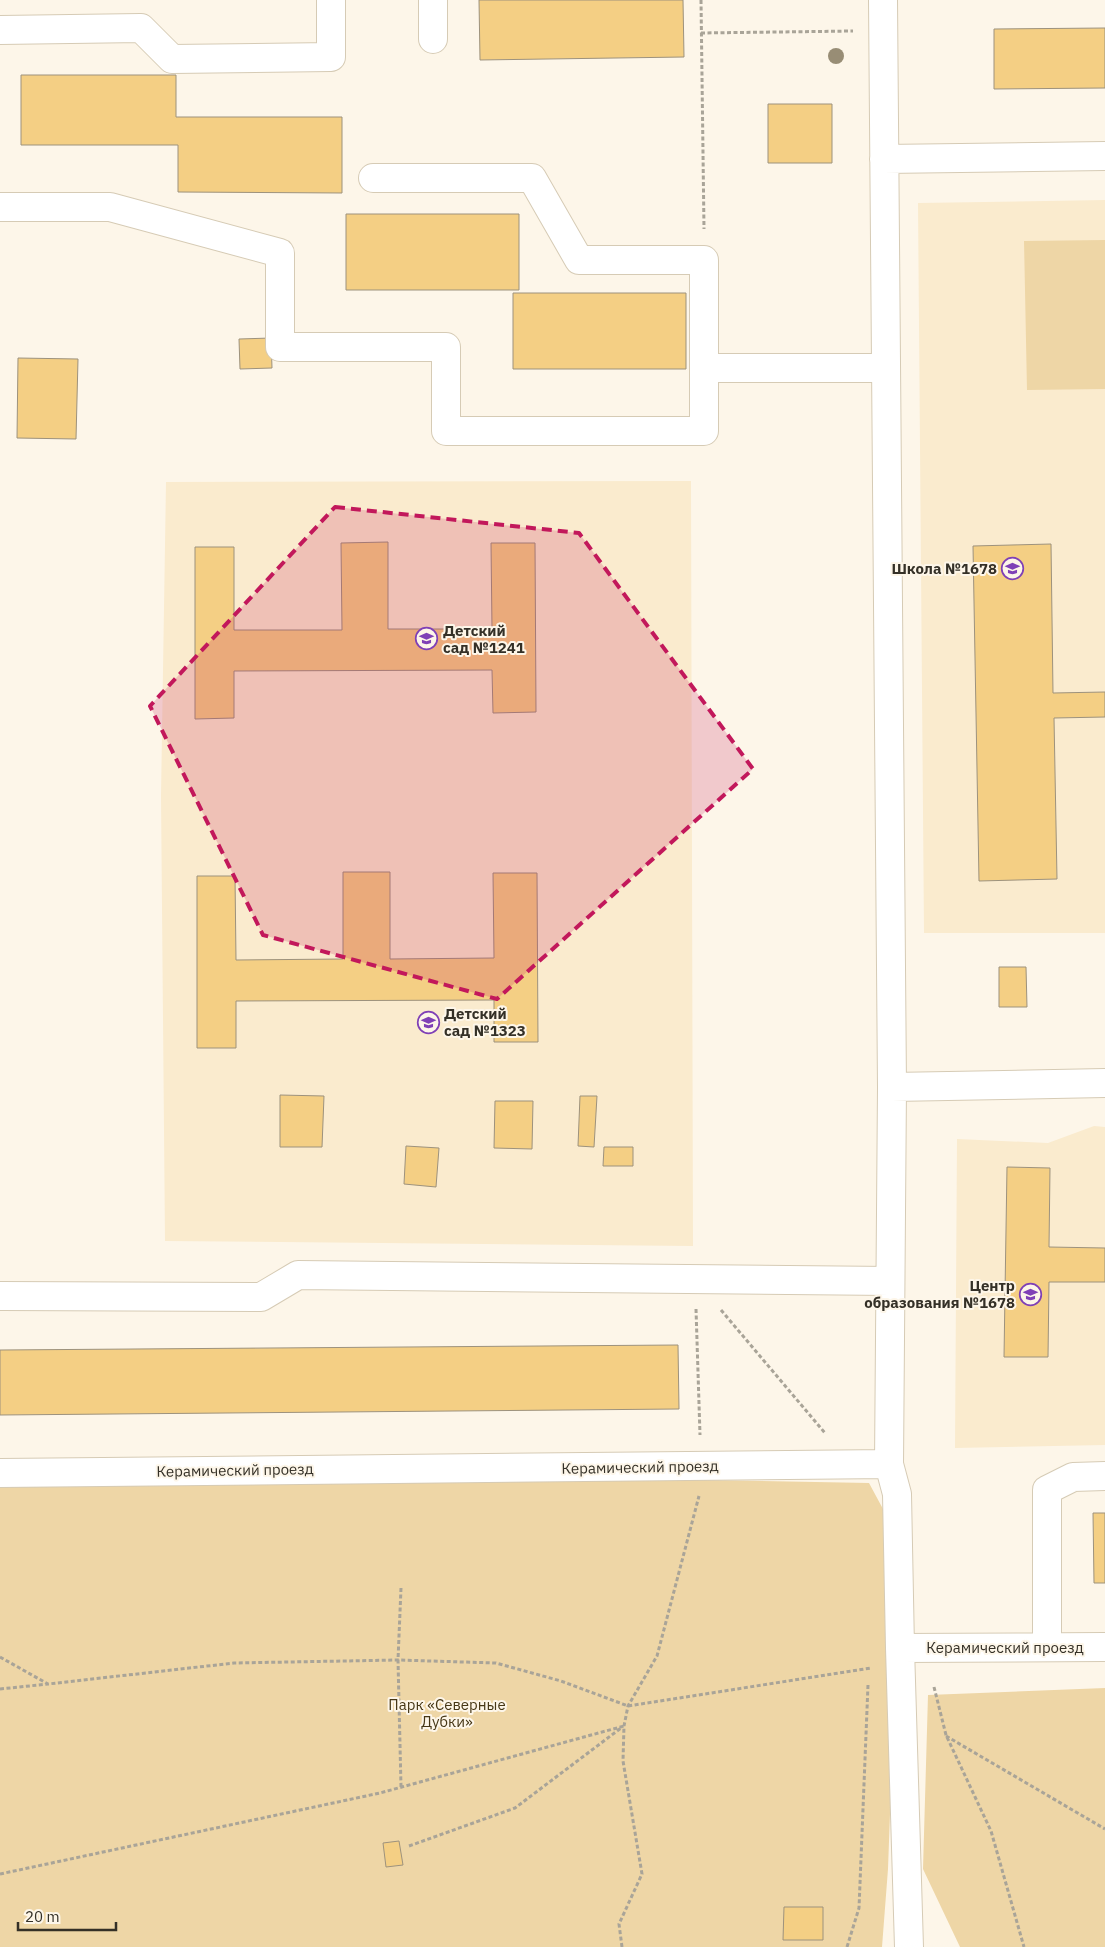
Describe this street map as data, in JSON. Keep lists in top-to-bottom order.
{
  "streets": {
    "street": ["Керамический проезд"]
  },
  "parks": ["Парк «Северные Дубки»"],
  "places": {
    "school or university": [
      "Школа №1678",
      "Детский сад №1241",
      "Детский сад №1323",
      "Центр образования №1678"
    ]
  },
  "scale_bar": "20 m"
}
